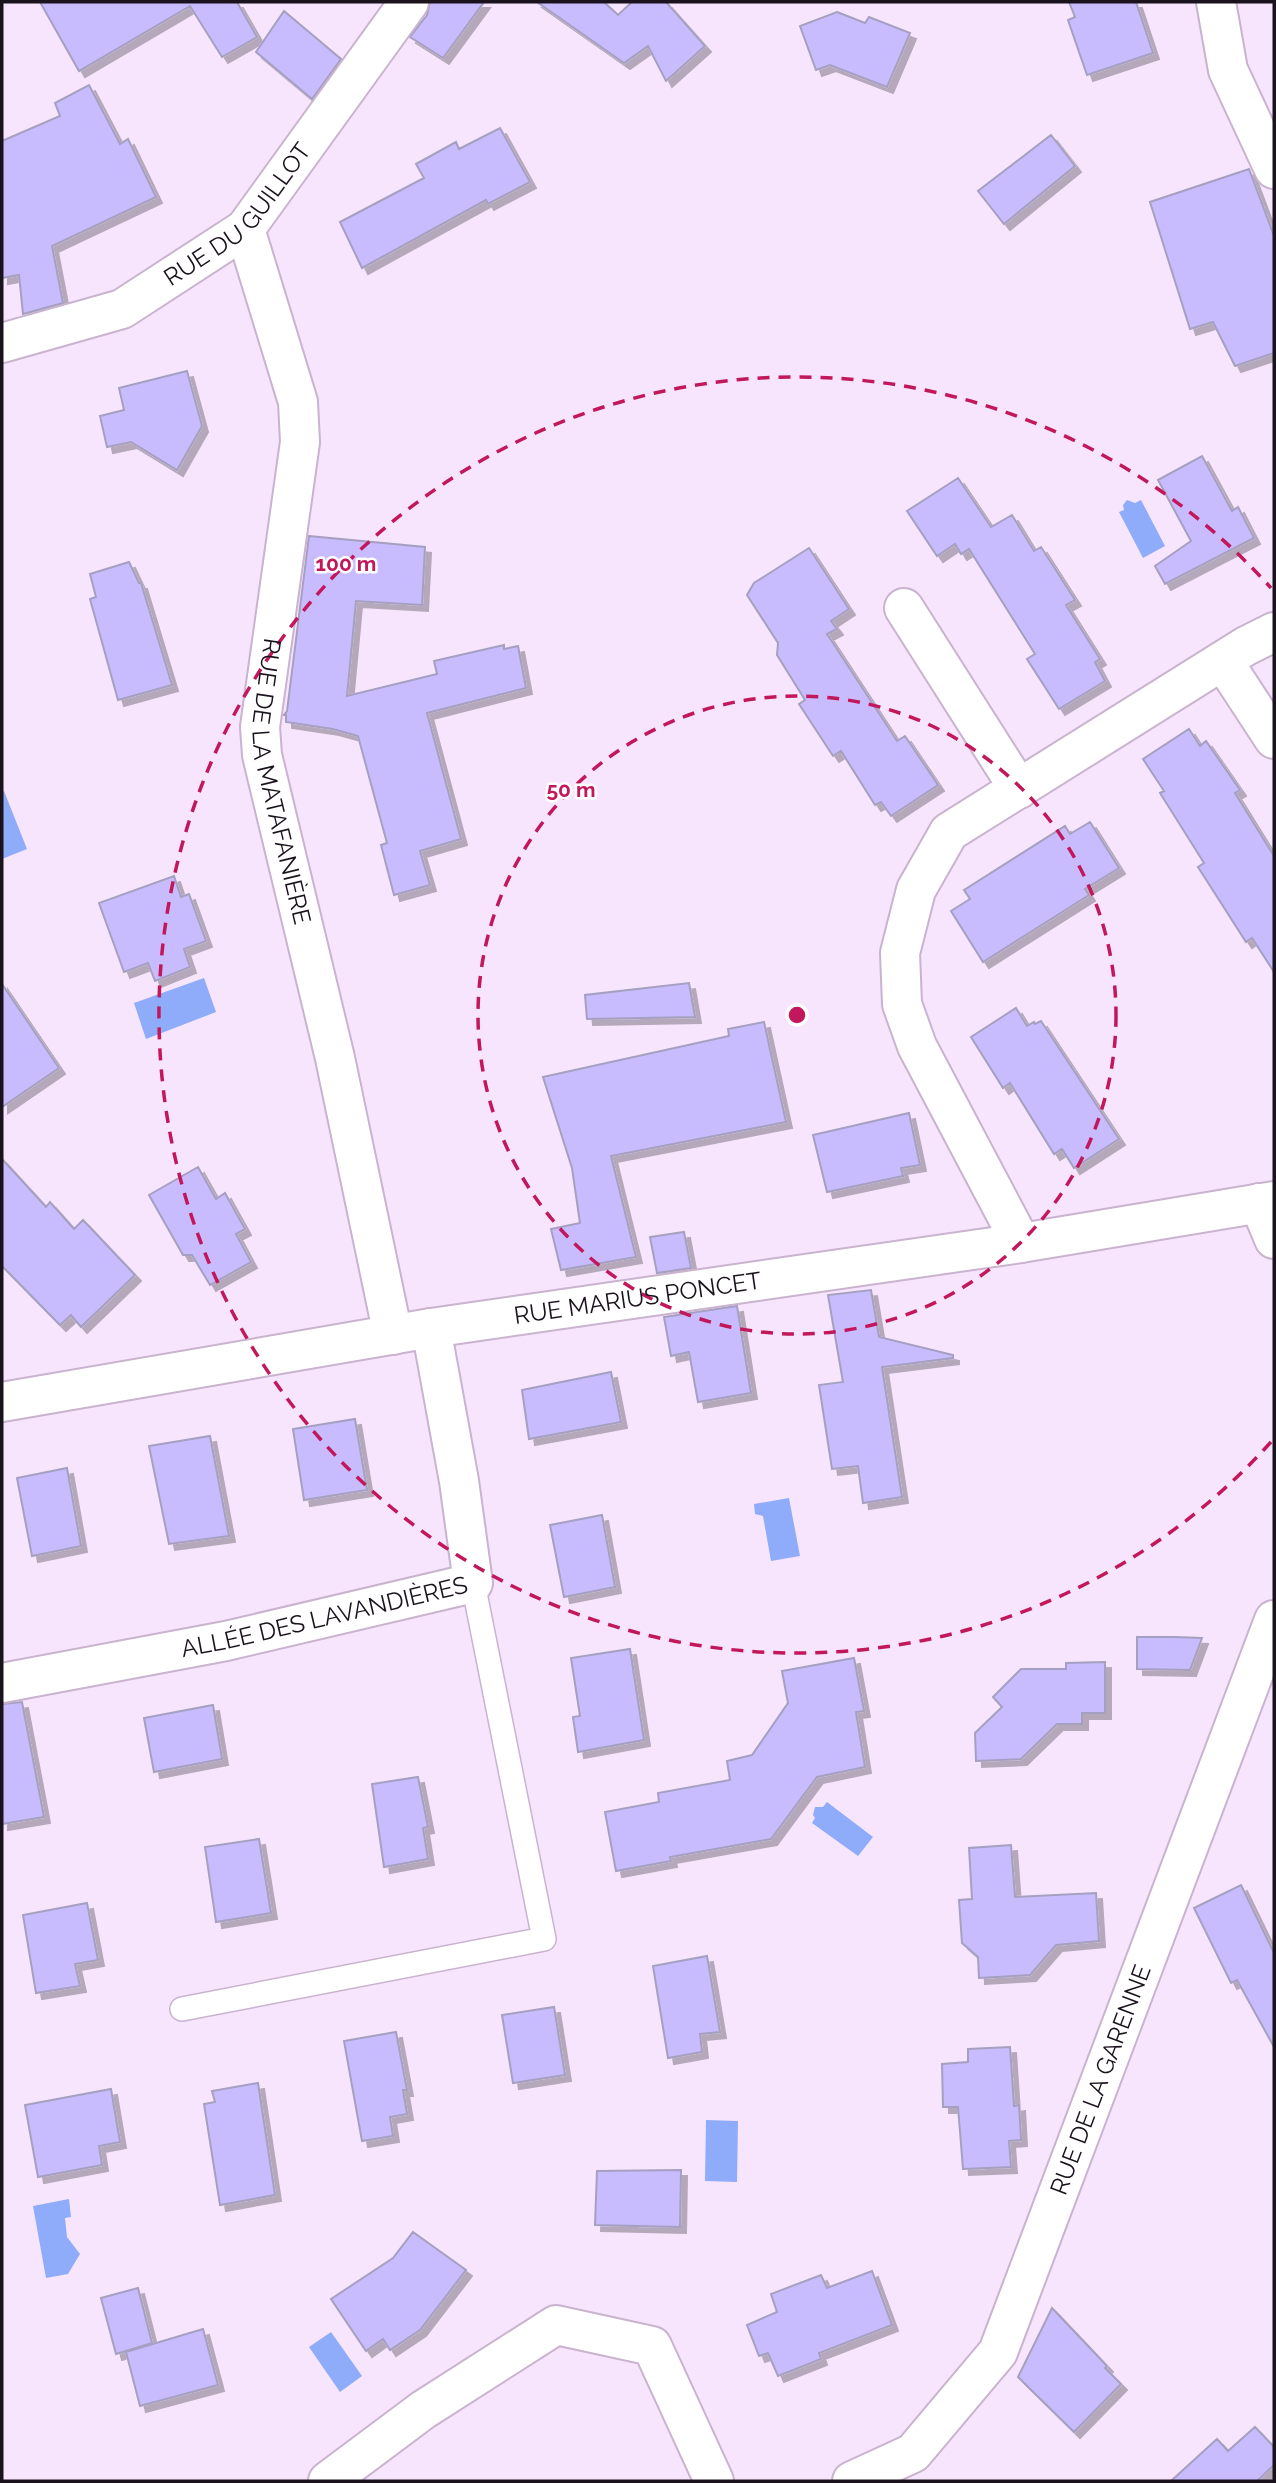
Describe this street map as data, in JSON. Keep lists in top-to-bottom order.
{
  "streets": {
    "street": [
      "RUE DU GUILLOT",
      "RUE DE LA MATAFANIÈRE",
      "RUE MARIUS PONCET",
      "ALLÉE DES LAVANDIÈRES",
      "RUE DE LA GARENNE"
    ]
  },
  "crossings": [
    ["RUE DU GUILLOT", "RUE DE LA MATAFANIÈRE"],
    ["RUE DE LA MATAFANIÈRE", "RUE MARIUS PONCET"],
    ["RUE MARIUS PONCET", "ALLÉE DES LAVANDIÈRES"]
  ],
  "rings": ["100 m", "50 m"]
}
